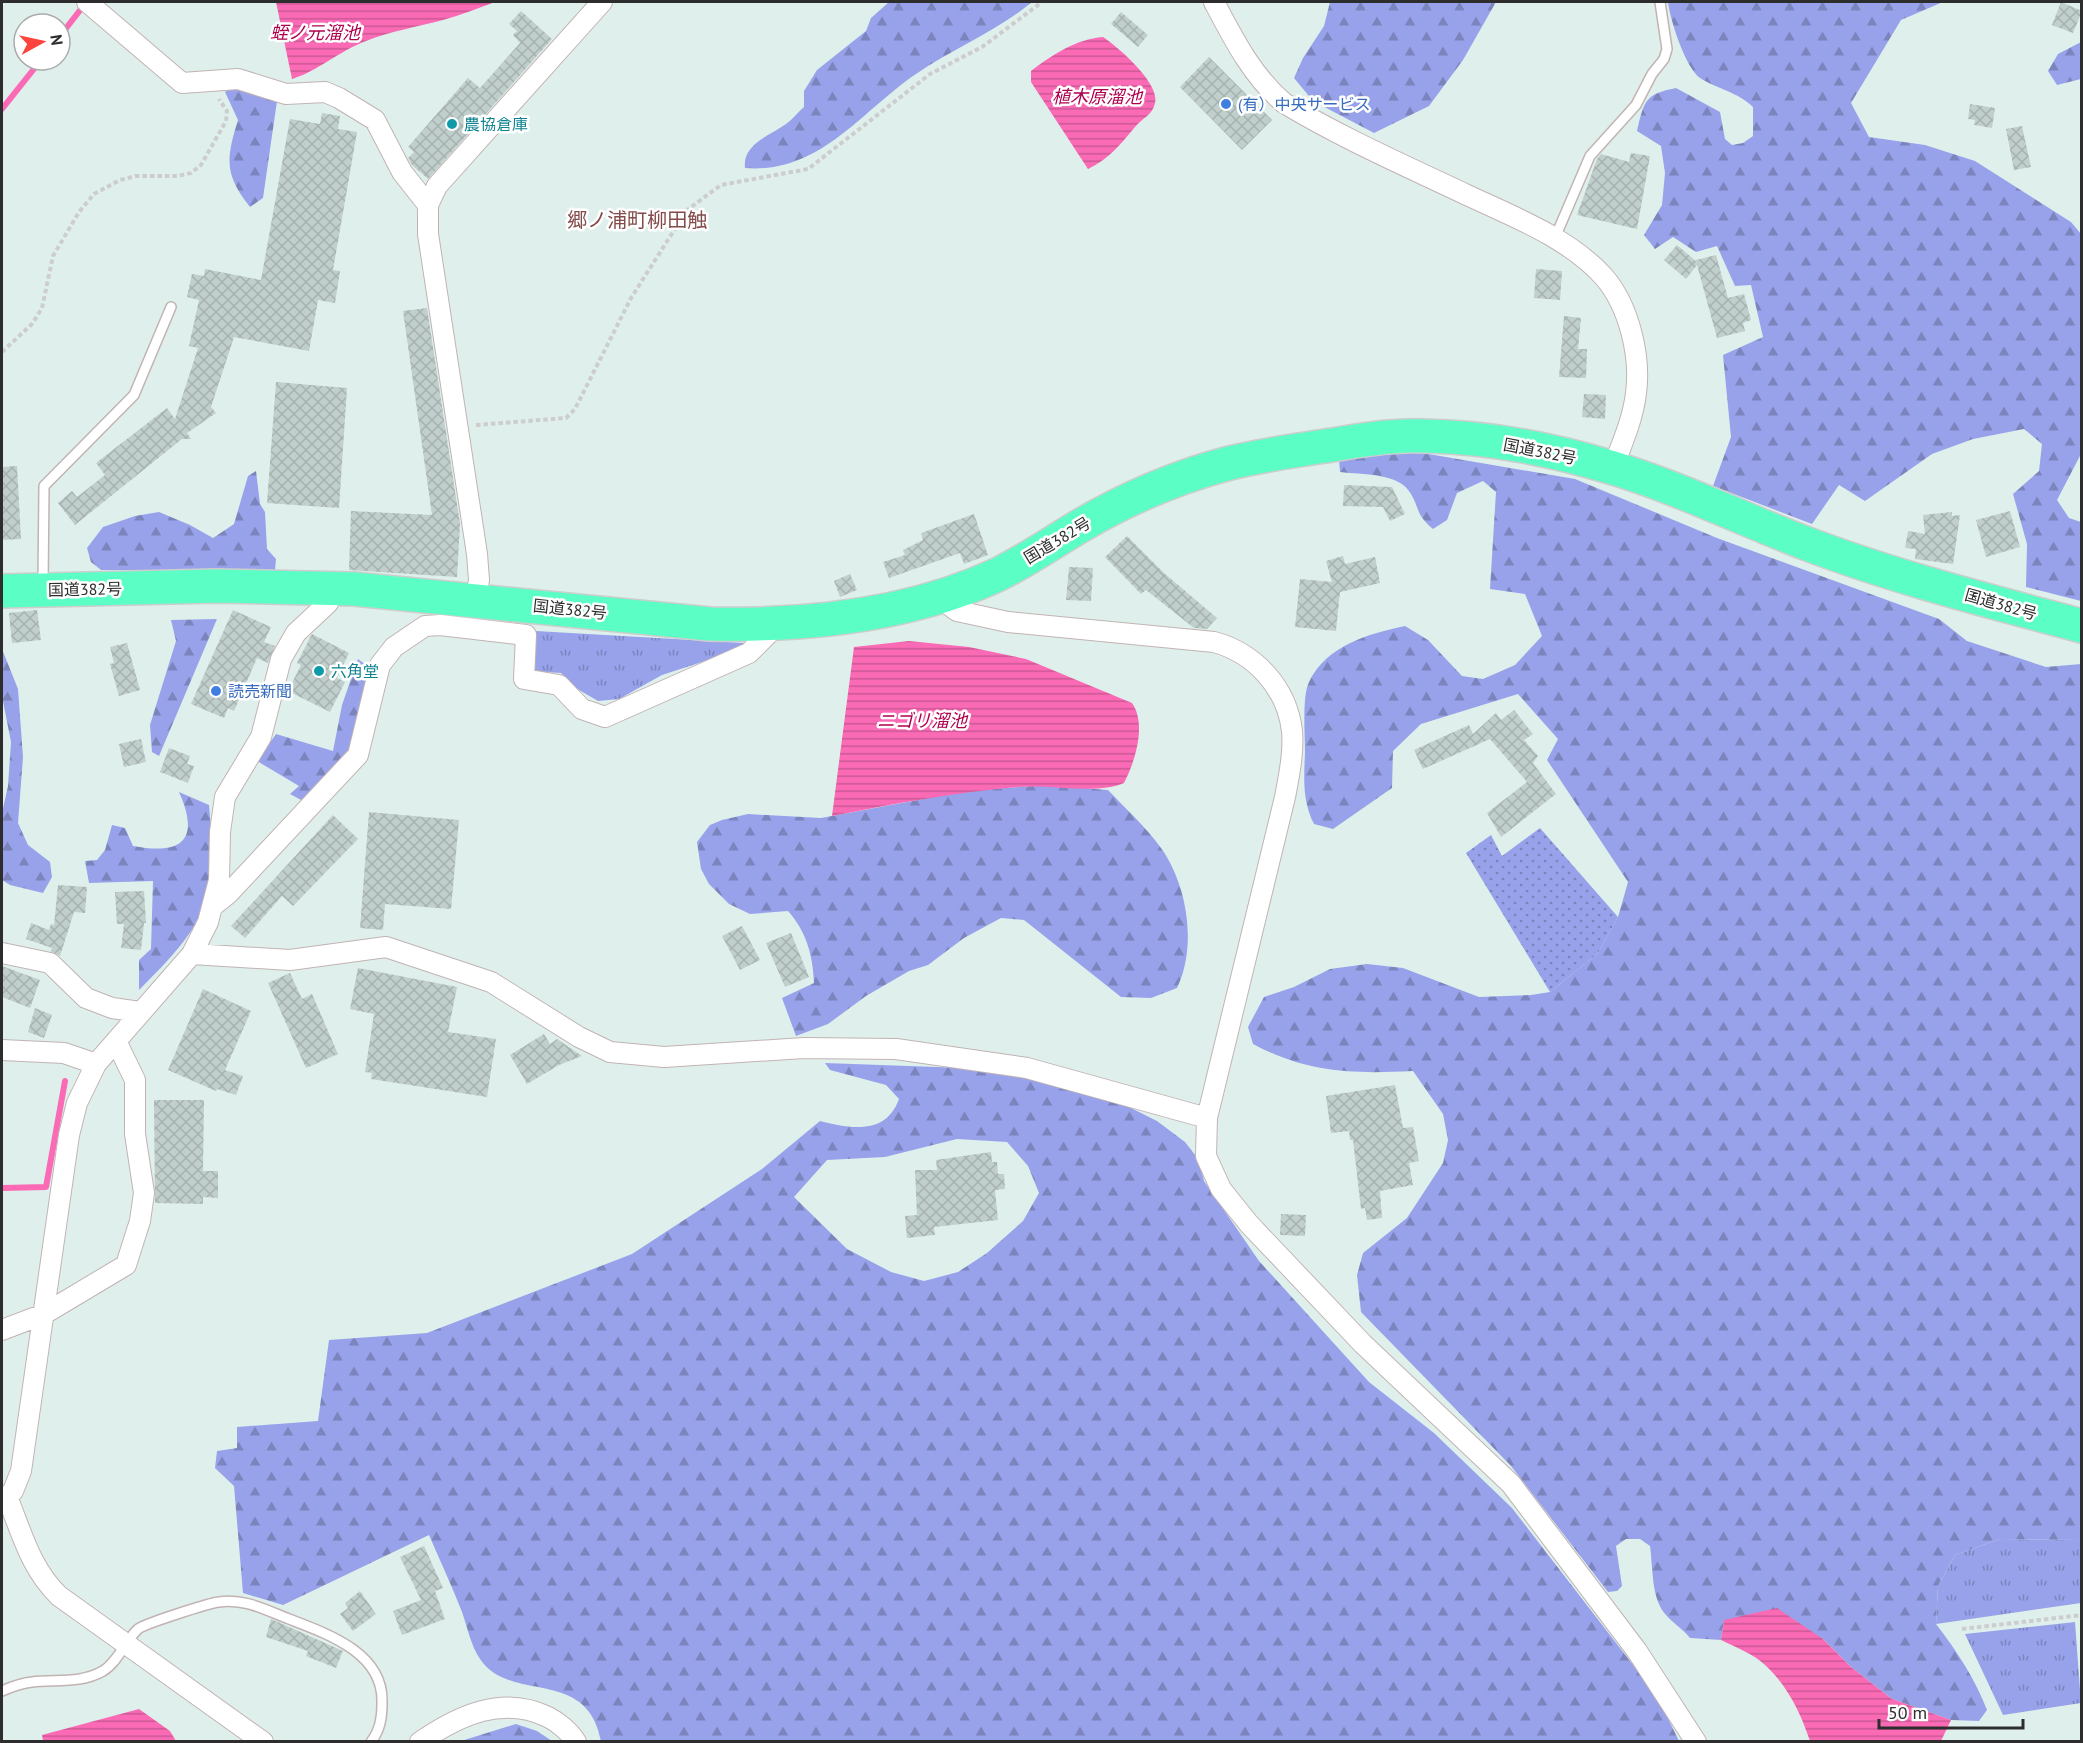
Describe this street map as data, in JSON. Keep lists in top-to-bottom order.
{
  "streets": {
    "highway": ["国道382号"]
  },
  "districts": ["郷ノ浦町柳田触"],
  "water": ["蛭ノ元溜池", "植木原溜池", "ニゴリ溜池"],
  "places": [
    "(有）中央サービス",
    "農協倉庫",
    "六角堂",
    "読売新聞"
  ],
  "scale_bar": "50 m",
  "north": "right"
}
